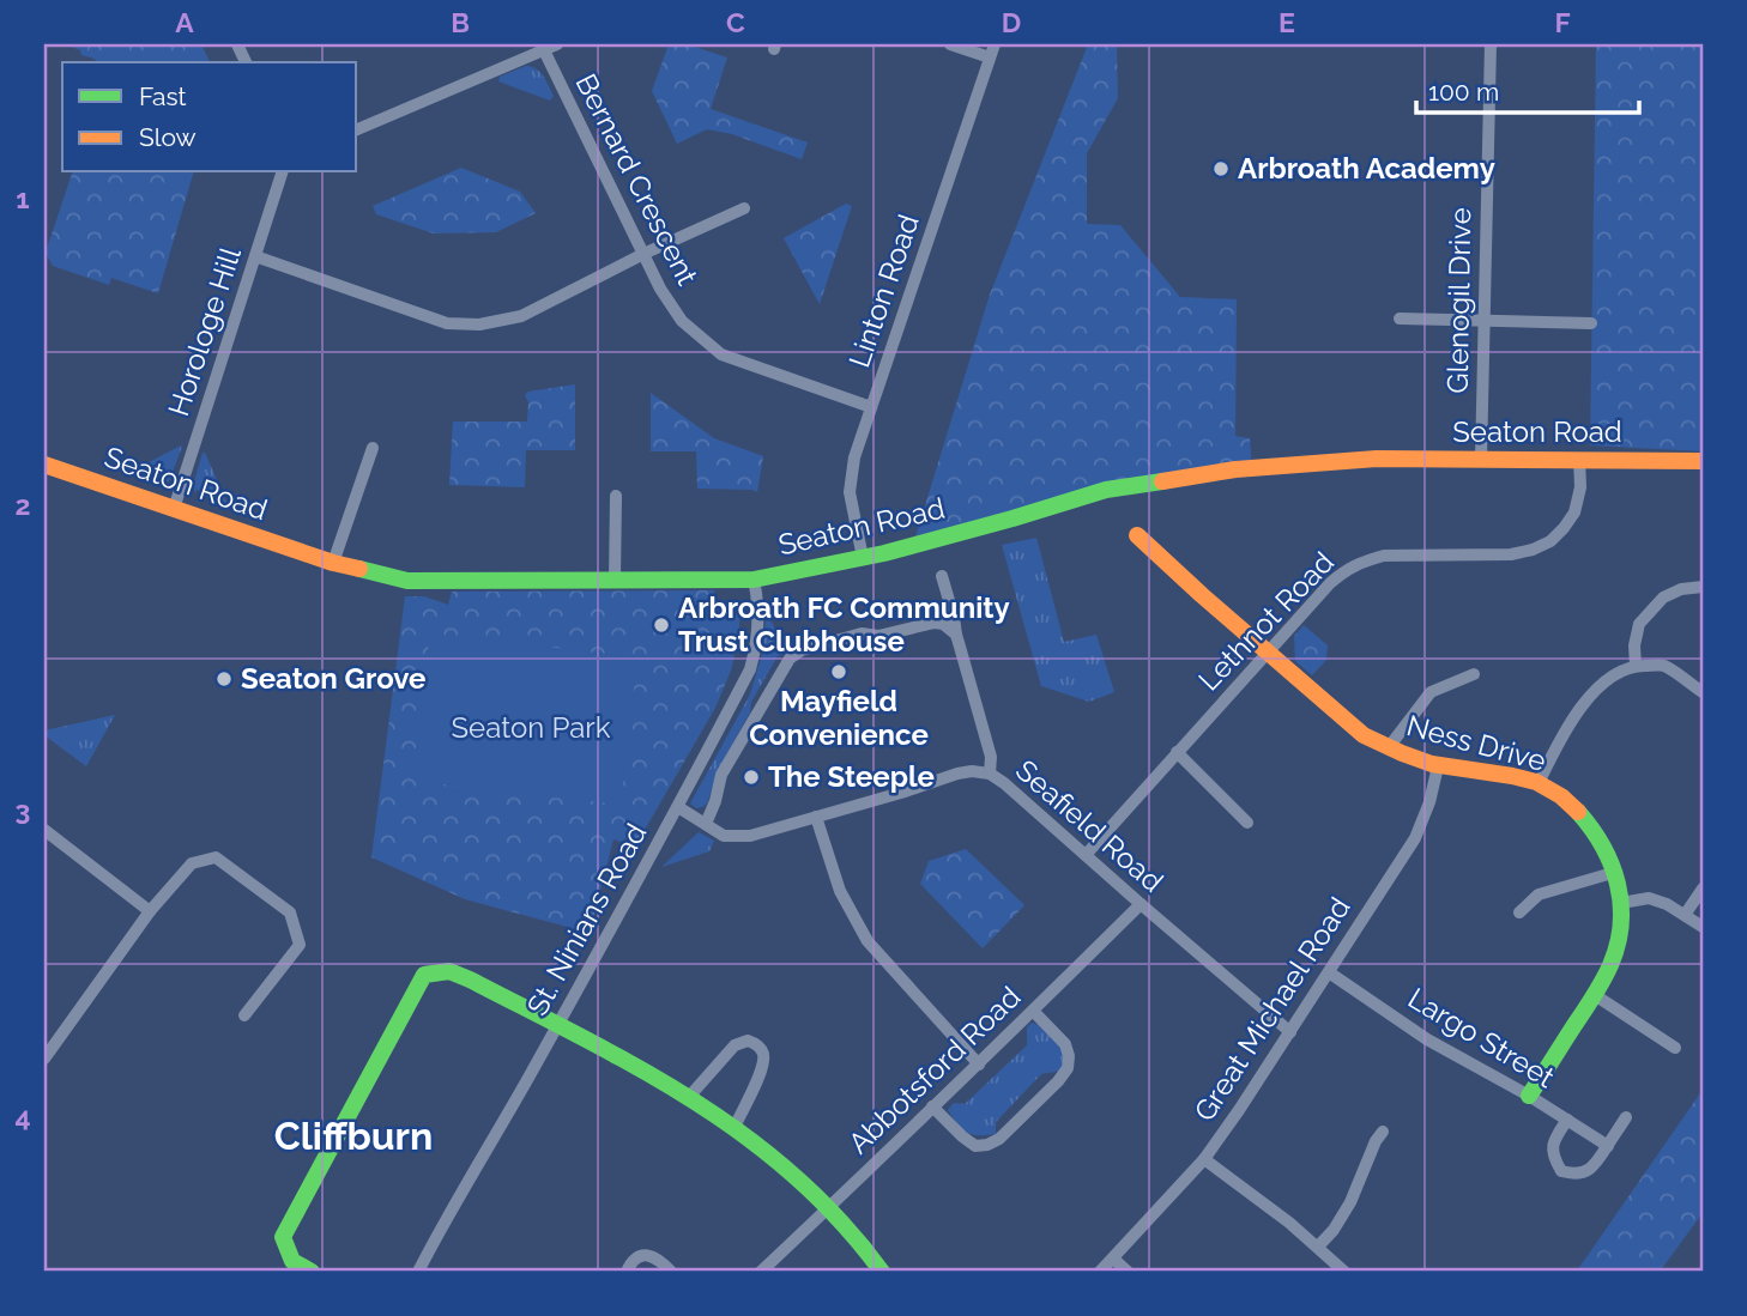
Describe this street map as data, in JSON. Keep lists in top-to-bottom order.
{
  "streets": {
    "street": [
      "Bernard Crescent",
      "Linton Road",
      "Glenogil Drive",
      "Horologe Hill",
      "Seaton Road",
      "Lethnot Road",
      "Ness Drive",
      "Seafield Road",
      "St. Ninians Road",
      "Great Michael Road",
      "Largo Street",
      "Abbotsford Road"
    ]
  },
  "crossings": [
    ["Bernard Crescent", "Linton Road"],
    ["Linton Road", "Seaton Road"],
    ["Glenogil Drive", "Seaton Road"],
    ["Horologe Hill", "Seaton Road"],
    ["Seaton Road", "Lethnot Road"],
    ["Seaton Road", "St. Ninians Road"],
    ["Lethnot Road", "Ness Drive"],
    ["Lethnot Road", "Seafield Road"],
    ["Ness Drive", "Great Michael Road"],
    ["Ness Drive", "Largo Street"],
    ["Seafield Road", "St. Ninians Road"],
    ["Seafield Road", "Great Michael Road"],
    ["Seafield Road", "Abbotsford Road"],
    ["Great Michael Road", "Largo Street"]
  ],
  "districts": ["Cliffburn"],
  "parks": ["Seaton Park"],
  "places": [
    "Arbroath Academy",
    "Arbroath FC Community Trust Clubhouse",
    "Mayfield Convenience",
    "Seaton Grove",
    "The Steeple"
  ],
  "legend": ["Fast", "Slow"],
  "scale_bar": "100 m",
  "grid": {
    "columns": [
      "A",
      "B",
      "C",
      "D",
      "E",
      "F"
    ],
    "rows": [
      "1",
      "2",
      "3",
      "4"
    ]
  }
}
